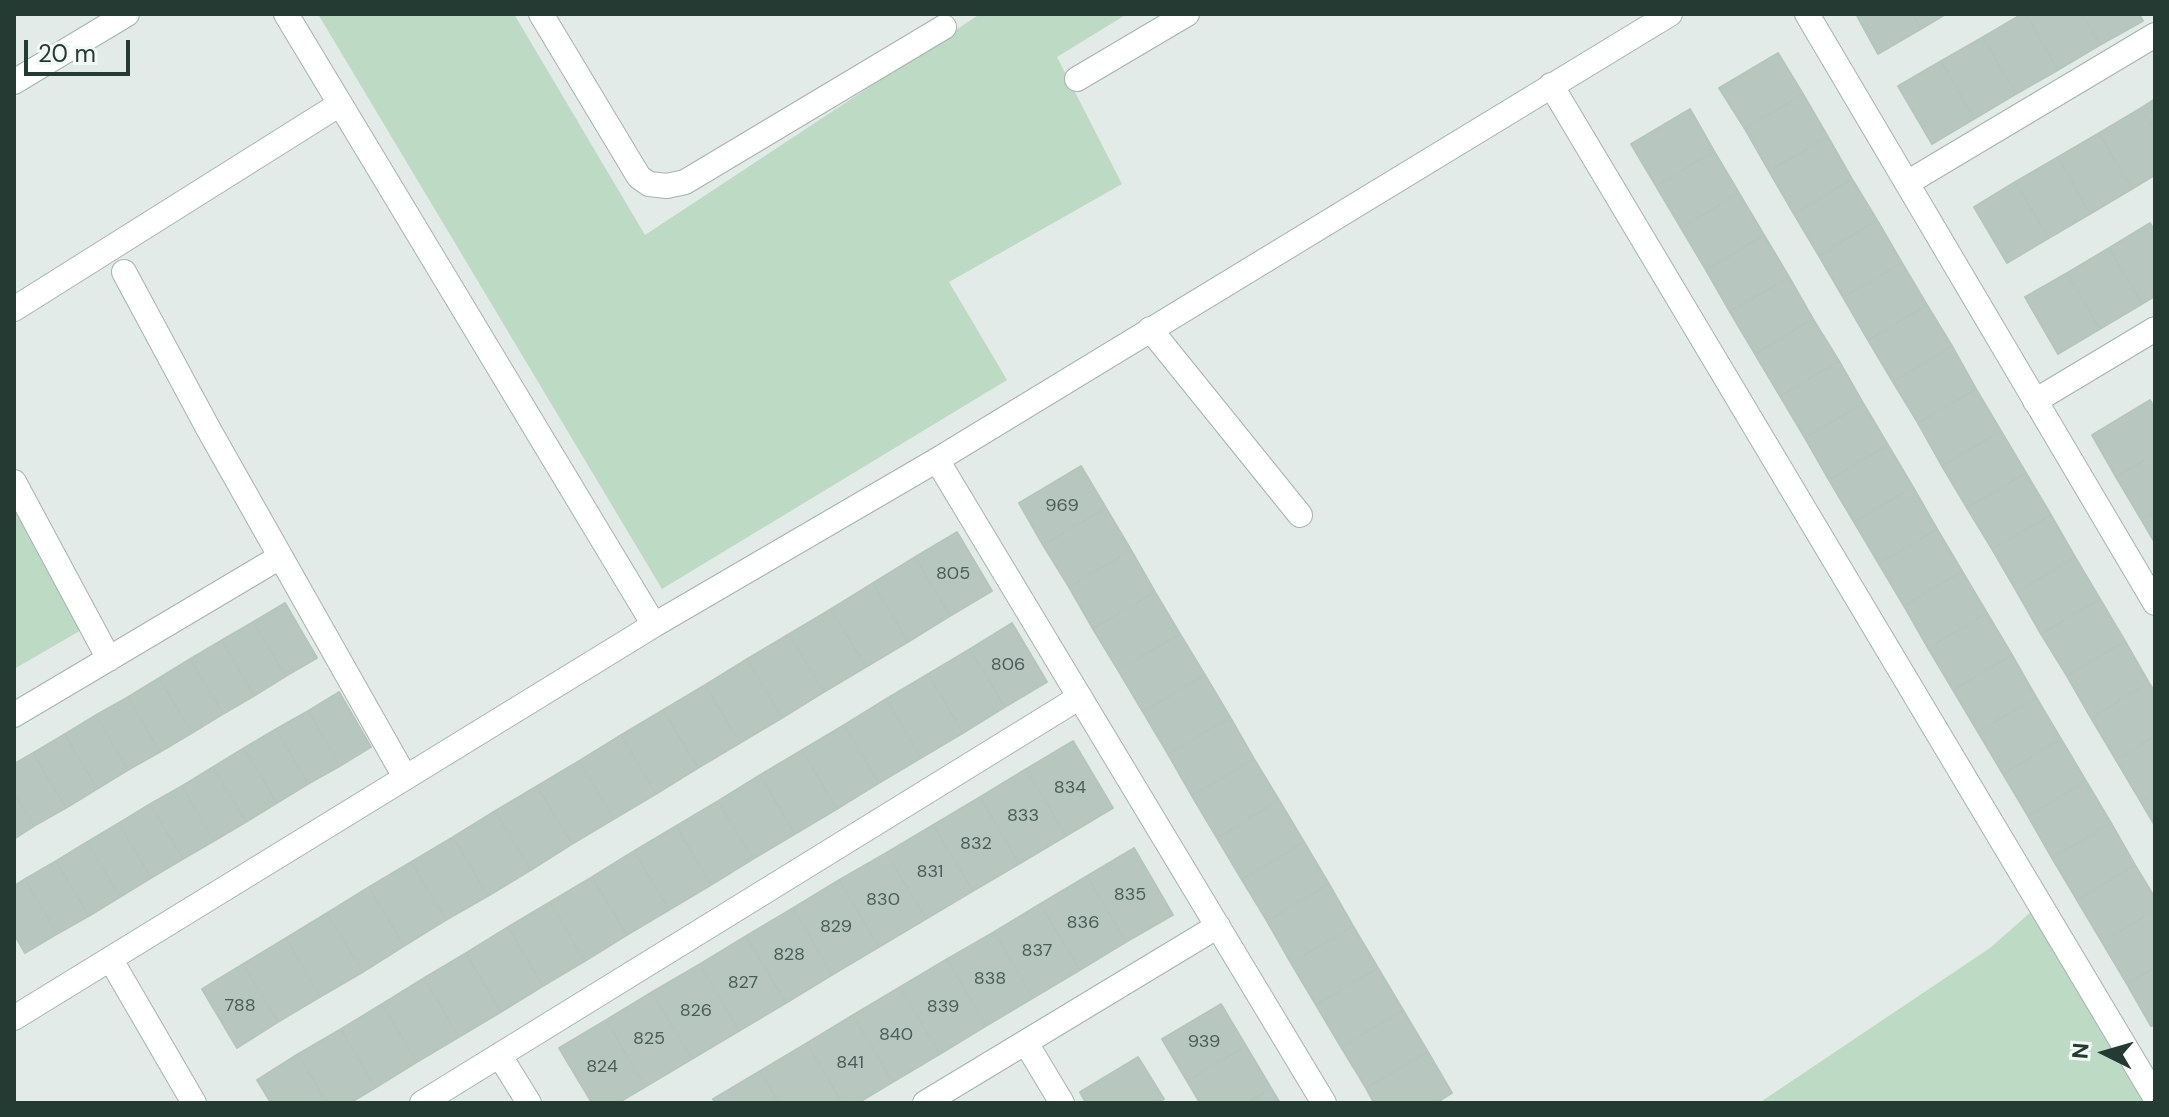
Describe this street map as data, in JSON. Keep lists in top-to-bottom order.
{
  "house_numbers": [
    "969",
    "805",
    "806",
    "834",
    "833",
    "832",
    "831",
    "835",
    "830",
    "836",
    "829",
    "837",
    "828",
    "838",
    "827",
    "788",
    "839",
    "826",
    "840",
    "825",
    "939",
    "841",
    "824"
  ],
  "scale_bar": "20 m",
  "north": "left"
}
